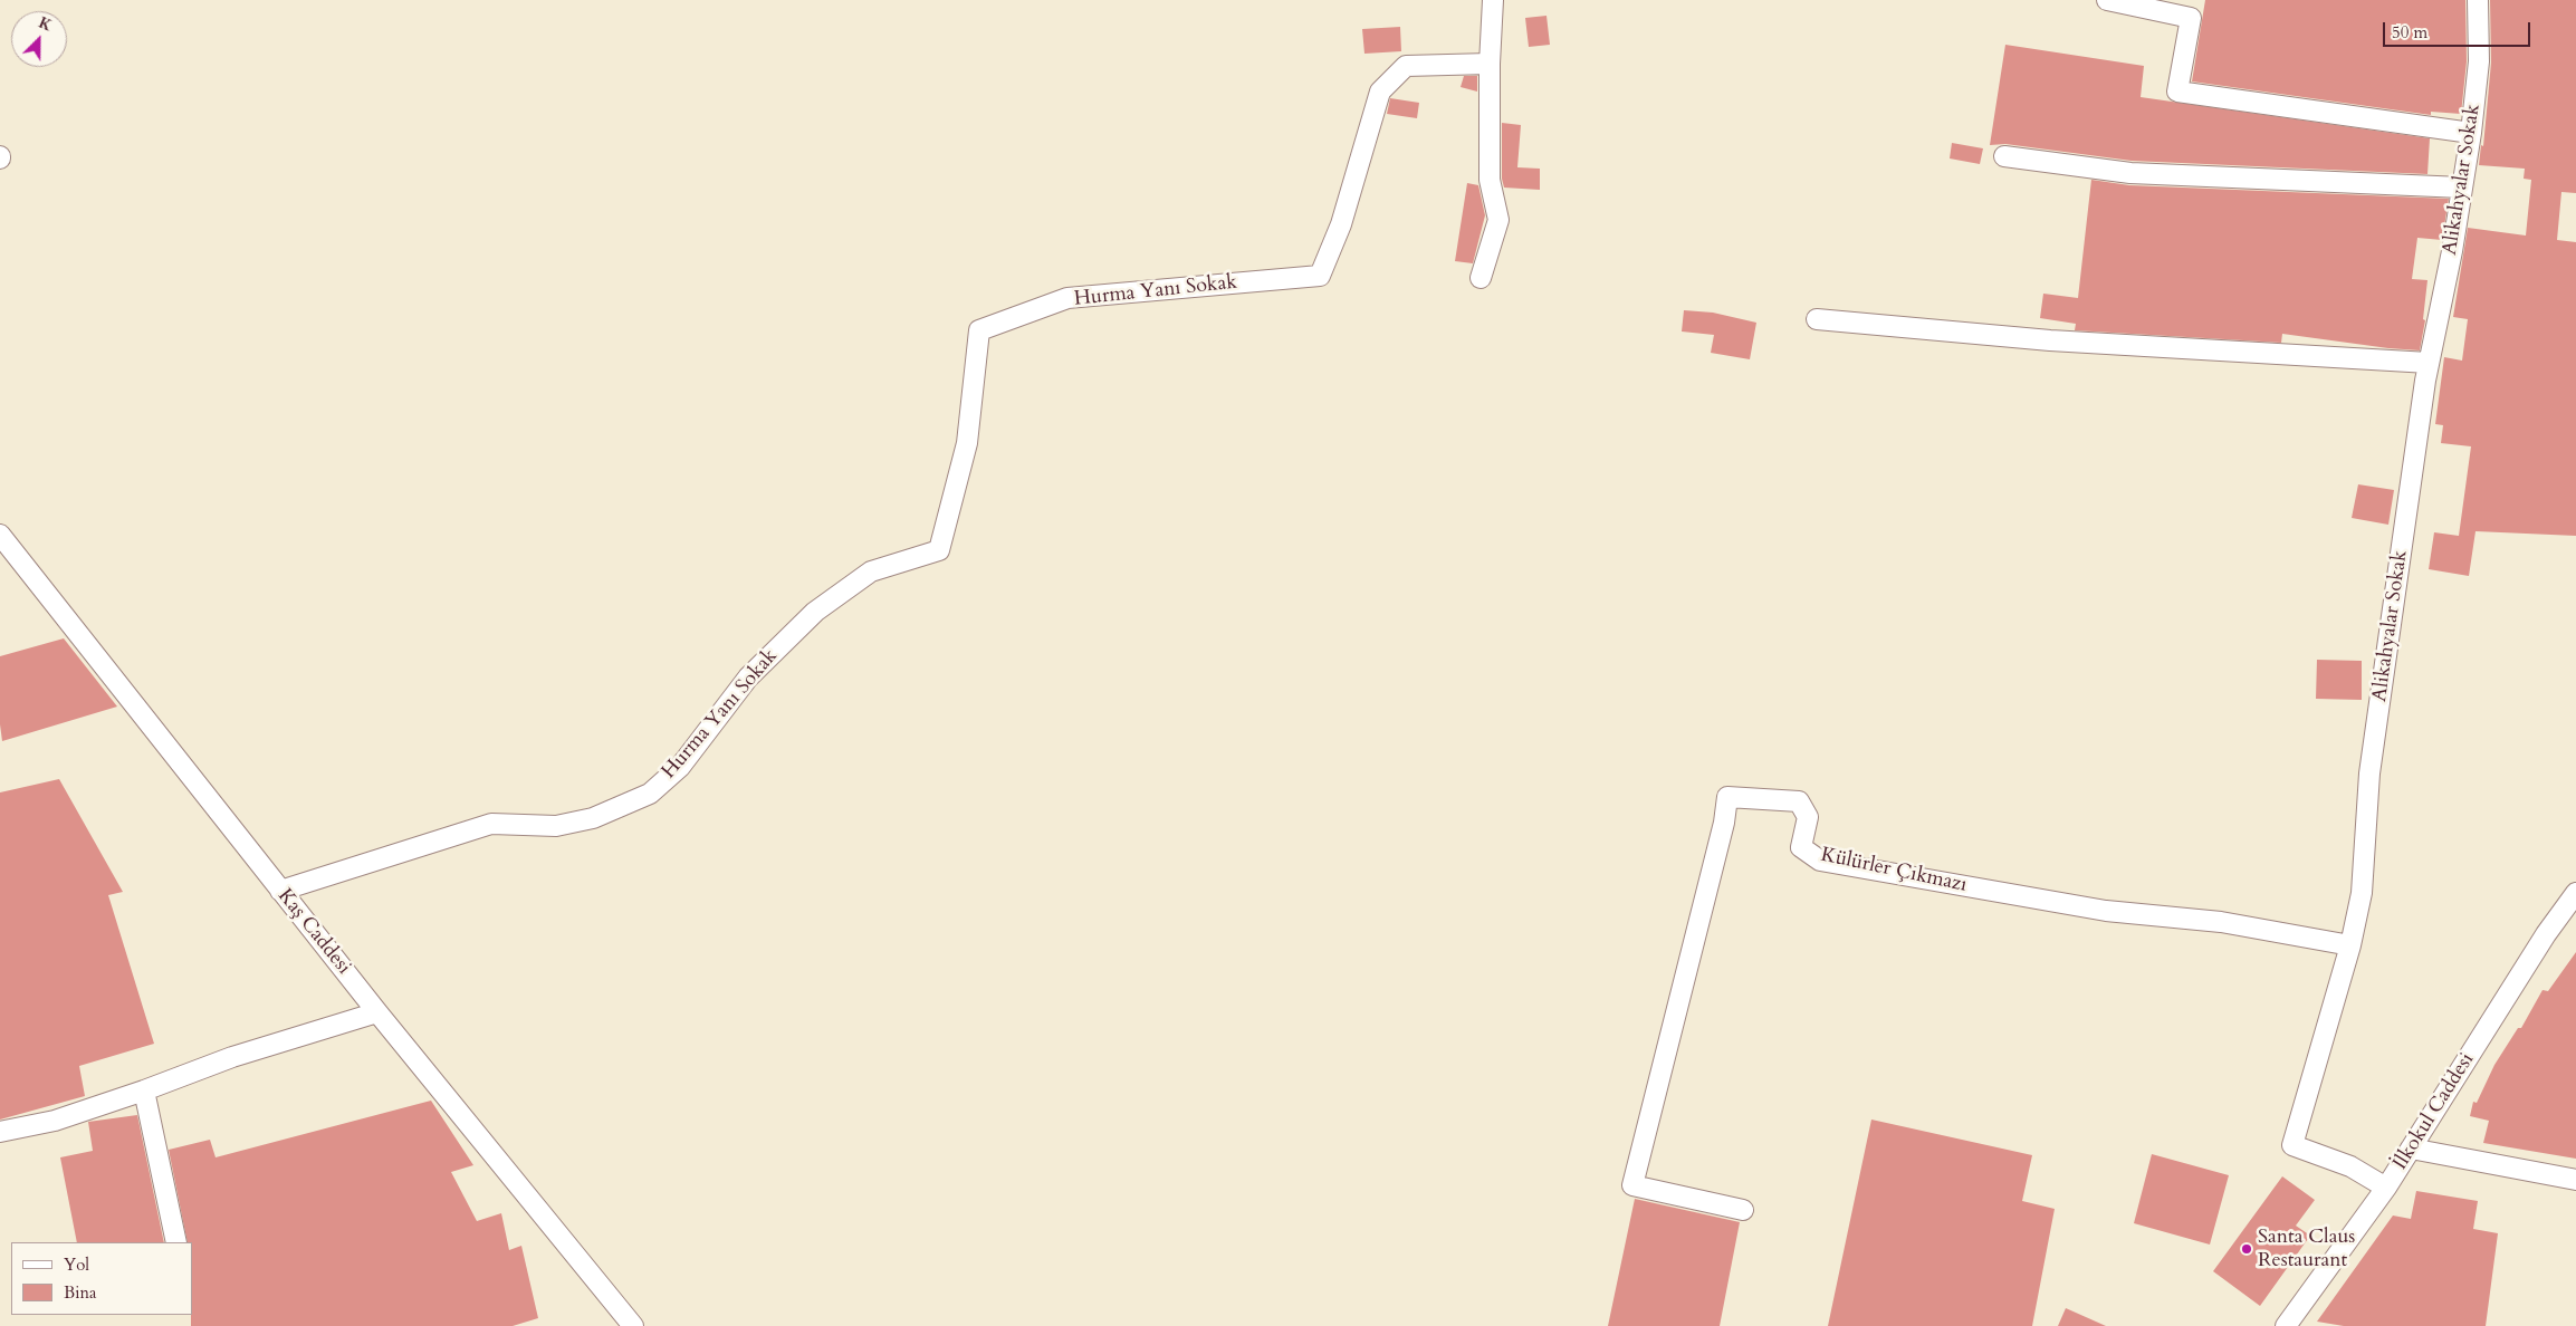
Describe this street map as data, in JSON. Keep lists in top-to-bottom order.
{
  "streets": {
    "street": [
      "Alikahyalar Sokak",
      "Hurma Yanı Sokak",
      "Külürler Çıkmazı",
      "Kaş Caddesi",
      "İlkokul Caddesi"
    ]
  },
  "crossings": [
    ["Alikahyalar Sokak", "Külürler Çıkmazı"],
    ["Alikahyalar Sokak", "İlkokul Caddesi"],
    ["Hurma Yanı Sokak", "Kaş Caddesi"]
  ],
  "places": ["Santa Claus Restaurant"],
  "legend": ["Yol", "Bina"],
  "scale_bar": "50 m",
  "north": "top right"
}
